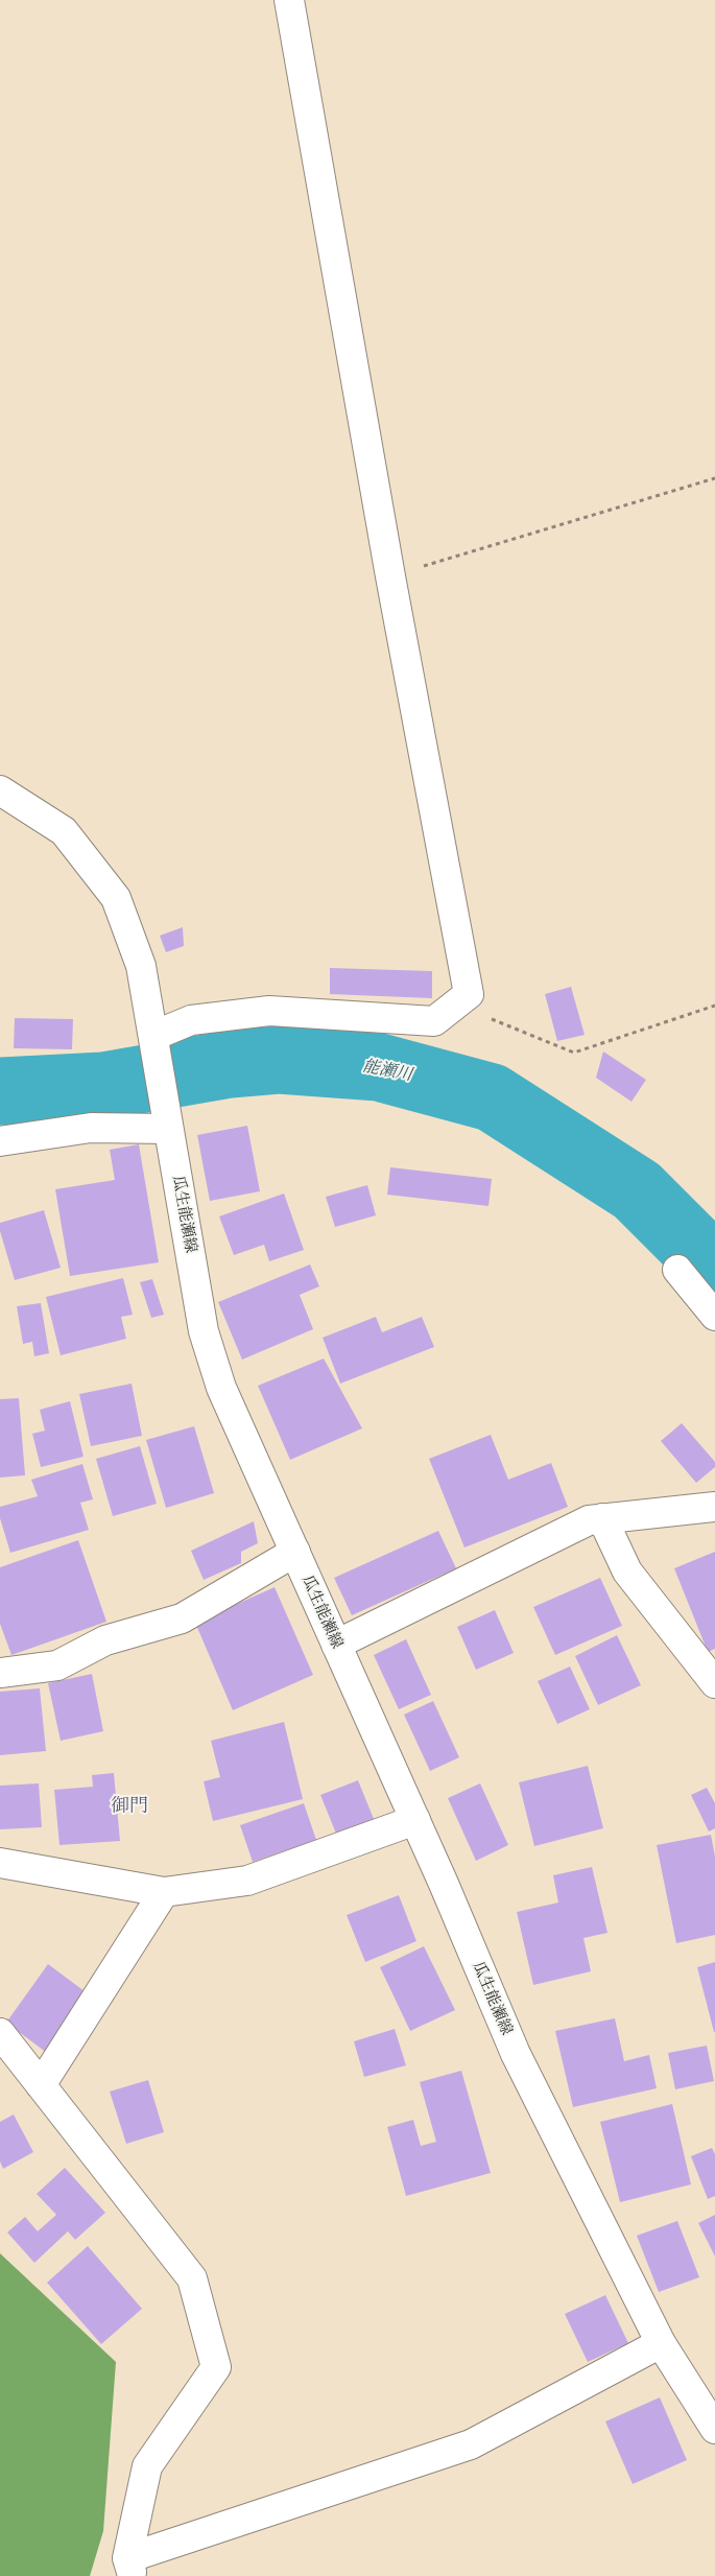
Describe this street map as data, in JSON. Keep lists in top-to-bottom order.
{
  "streets": {
    "street": ["瓜生能瀬線"]
  },
  "districts": ["御門"],
  "water": ["能瀬川"]
}
